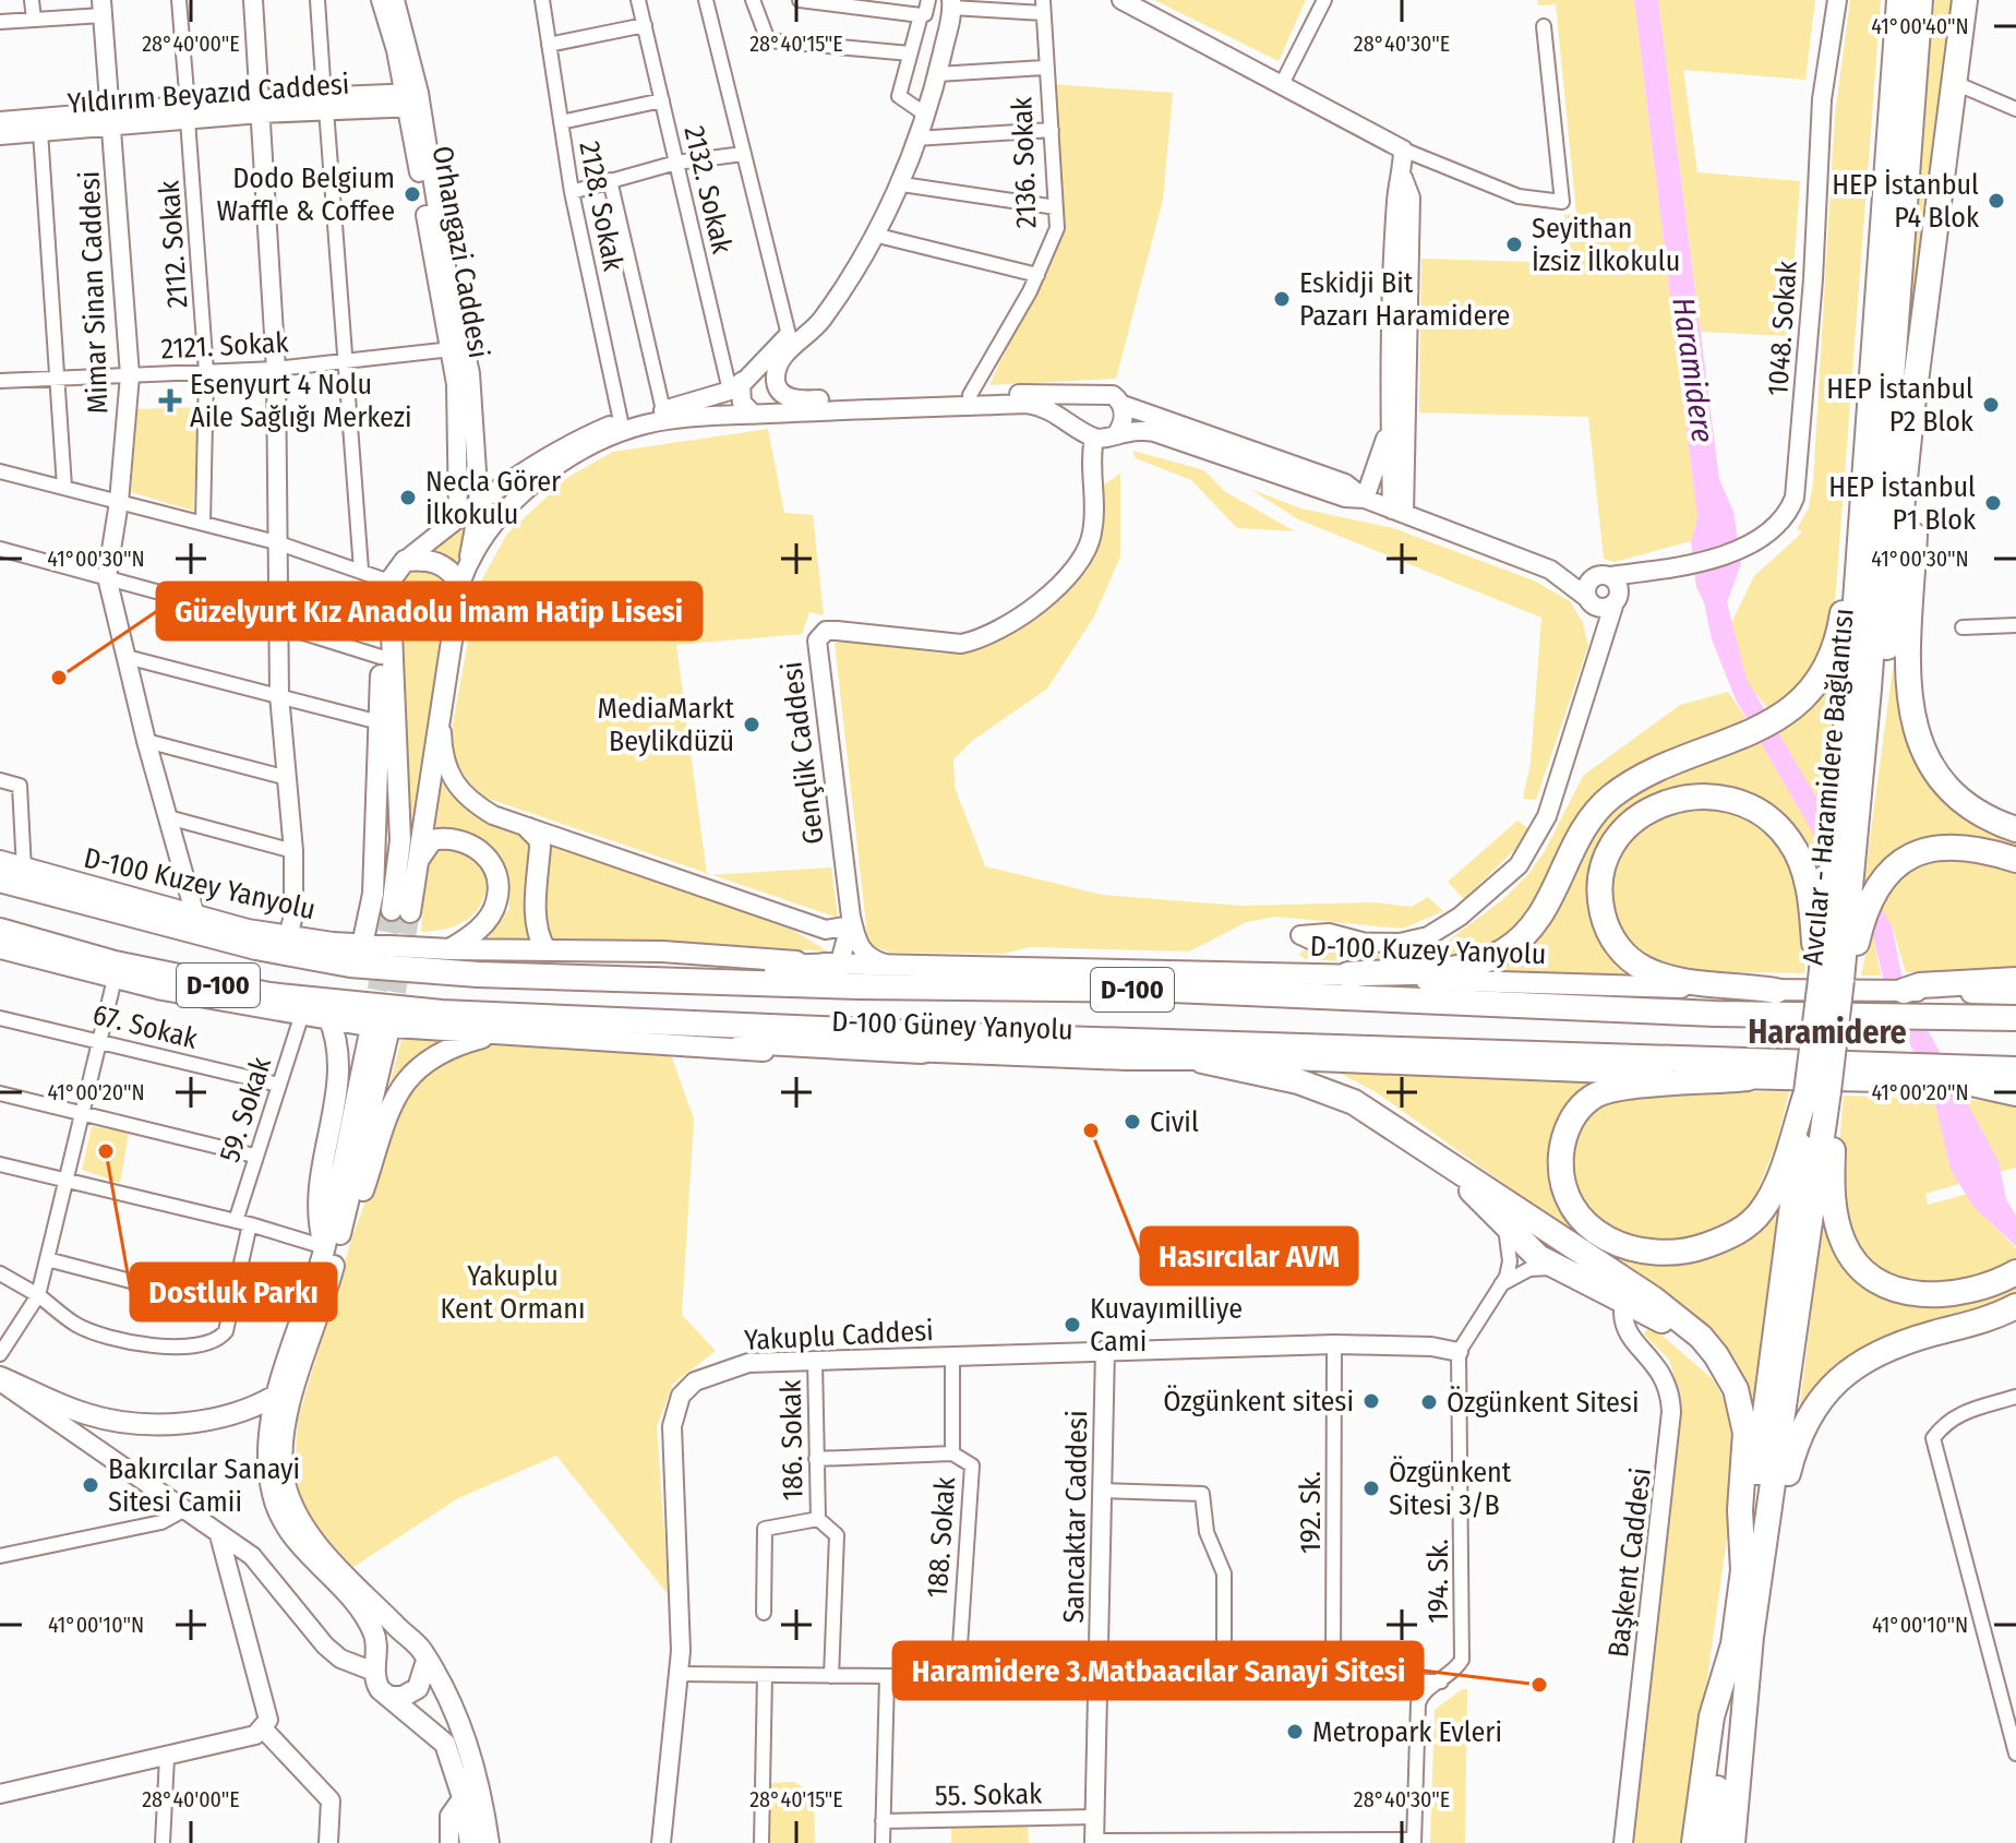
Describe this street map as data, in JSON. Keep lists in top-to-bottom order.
{
  "streets": {
    "highway": ["Avcılar - Haramidere Bağlantısı", "D-100"],
    "main road": [
      "Yıldırım Beyazıd Caddesi",
      "Orhangazi Caddesi",
      "Mimar Sinan Caddesi",
      "1048. Sokak",
      "Gençlik Caddesi",
      "D-100 Kuzey Yanyolu",
      "D-100 Güney Yanyolu",
      "Yakuplu Caddesi",
      "Sancaktar Caddesi",
      "Başkent Caddesi"
    ],
    "street": [
      "2136. Sokak",
      "2132. Sokak",
      "2128. Sokak",
      "2112. Sokak",
      "2121. Sokak",
      "67. Sokak",
      "59. Sokak",
      "186. Sokak",
      "192. Sk.",
      "188. Sokak",
      "194. Sk.",
      "55. Sokak"
    ]
  },
  "crossings": [
    ["Yıldırım Beyazıd Caddesi", "2112. Sokak"],
    ["Yıldırım Beyazıd Caddesi", "Orhangazi Caddesi"],
    ["Yıldırım Beyazıd Caddesi", "Mimar Sinan Caddesi"],
    ["2112. Sokak", "2121. Sokak"],
    ["Orhangazi Caddesi", "2121. Sokak"],
    ["Mimar Sinan Caddesi", "2121. Sokak"],
    ["Mimar Sinan Caddesi", "D-100 Kuzey Yanyolu"],
    ["67. Sokak", "59. Sokak"],
    ["Yakuplu Caddesi", "186. Sokak"],
    ["Yakuplu Caddesi", "192. Sk."],
    ["Yakuplu Caddesi", "Sancaktar Caddesi"],
    ["Yakuplu Caddesi", "188. Sokak"],
    ["Yakuplu Caddesi", "194. Sk."],
    ["Sancaktar Caddesi", "55. Sokak"]
  ],
  "districts": ["Haramidere"],
  "water": ["Haramidere"],
  "parks": ["Yakuplu Kent Ormanı"],
  "places": {
    "other": [
      "Dodo Belgium Waffle & Coffee",
      "HEP İstanbul P4 Blok",
      "Seyithan İzsiz İlkokulu",
      "Eskidji Bit Pazarı Haramidere",
      "HEP İstanbul P2 Blok",
      "Necla Görer İlkokulu",
      "HEP İstanbul P1 Blok",
      "Güzelyurt Kız Anadolu İmam Hatip Lisesi",
      "MediaMarkt Beylikdüzü",
      "Civil",
      "Hasırcılar AVM",
      "Dostluk Parkı",
      "Kuvayımilliye Cami",
      "Özgünkent sitesi",
      "Özgünkent Sitesi",
      "Bakırcılar Sanayi Sitesi Camii",
      "Özgünkent Sitesi 3/B",
      "Haramidere 3.Matbaacılar Sanayi Sitesi",
      "Metropark Evleri"
    ],
    "health": ["Esenyurt 4 Nolu Aile Sağlığı Merkezi"]
  },
  "coordinates": [
    "41°00'40\"N",
    "28°40'00\"E",
    "28°40'15\"E",
    "28°40'30\"E",
    "41°00'30\"N",
    "41°00'20\"N",
    "41°00'10\"N"
  ]
}
